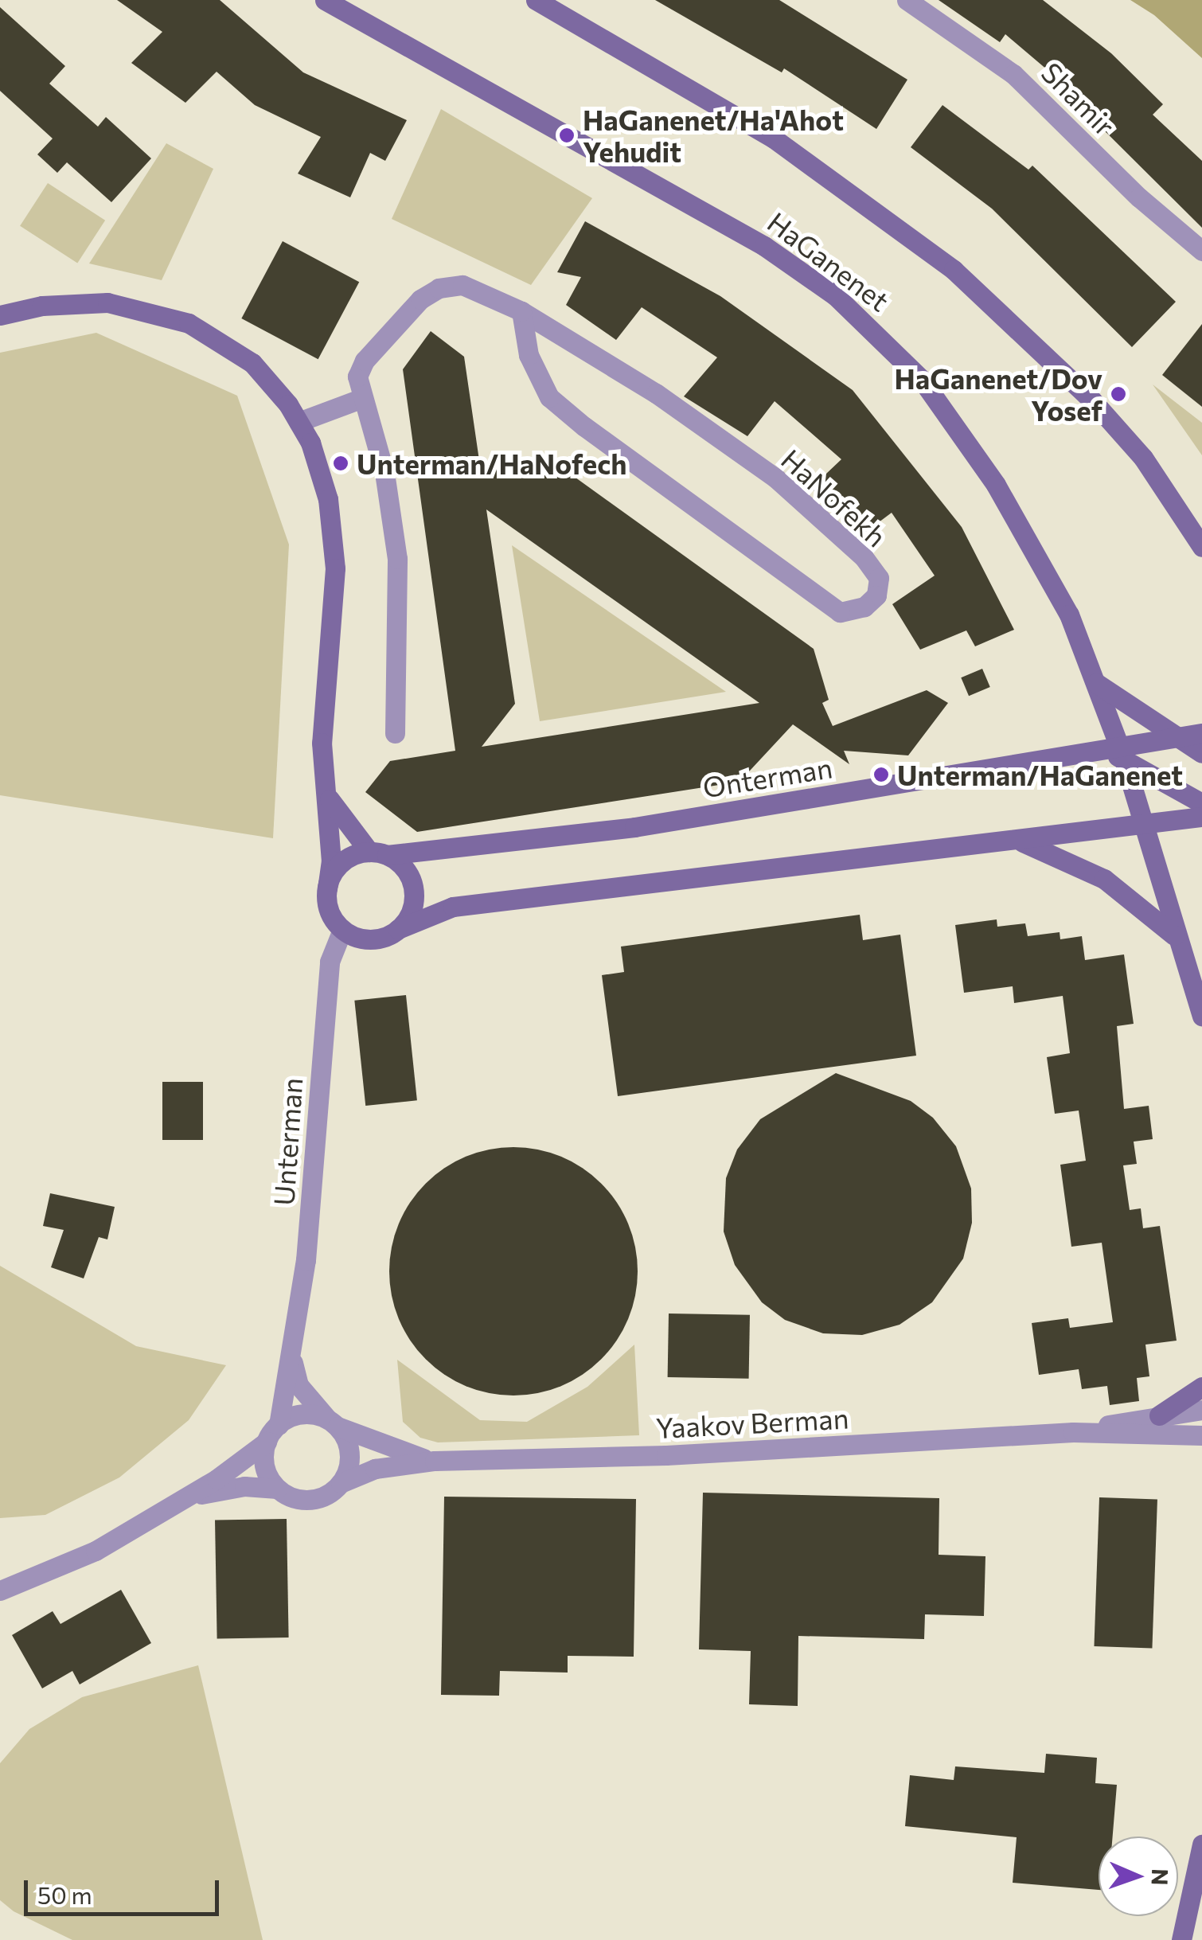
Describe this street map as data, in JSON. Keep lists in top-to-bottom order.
{
  "streets": {
    "street": [
      "Shamir",
      "HaGanenet",
      "HaNofekh",
      "Onterman",
      "Unterman",
      "Yaakov Berman"
    ]
  },
  "crossings": [
    ["HaGanenet", "Onterman"],
    ["Onterman", "Unterman"],
    ["Unterman", "Yaakov Berman"]
  ],
  "places": [
    "HaGanenet/Ha'Ahot Yehudit",
    "HaGanenet/Dov Yosef",
    "Unterman/HaNofech",
    "Unterman/HaGanenet"
  ],
  "scale_bar": "50 m",
  "north": "right"
}
